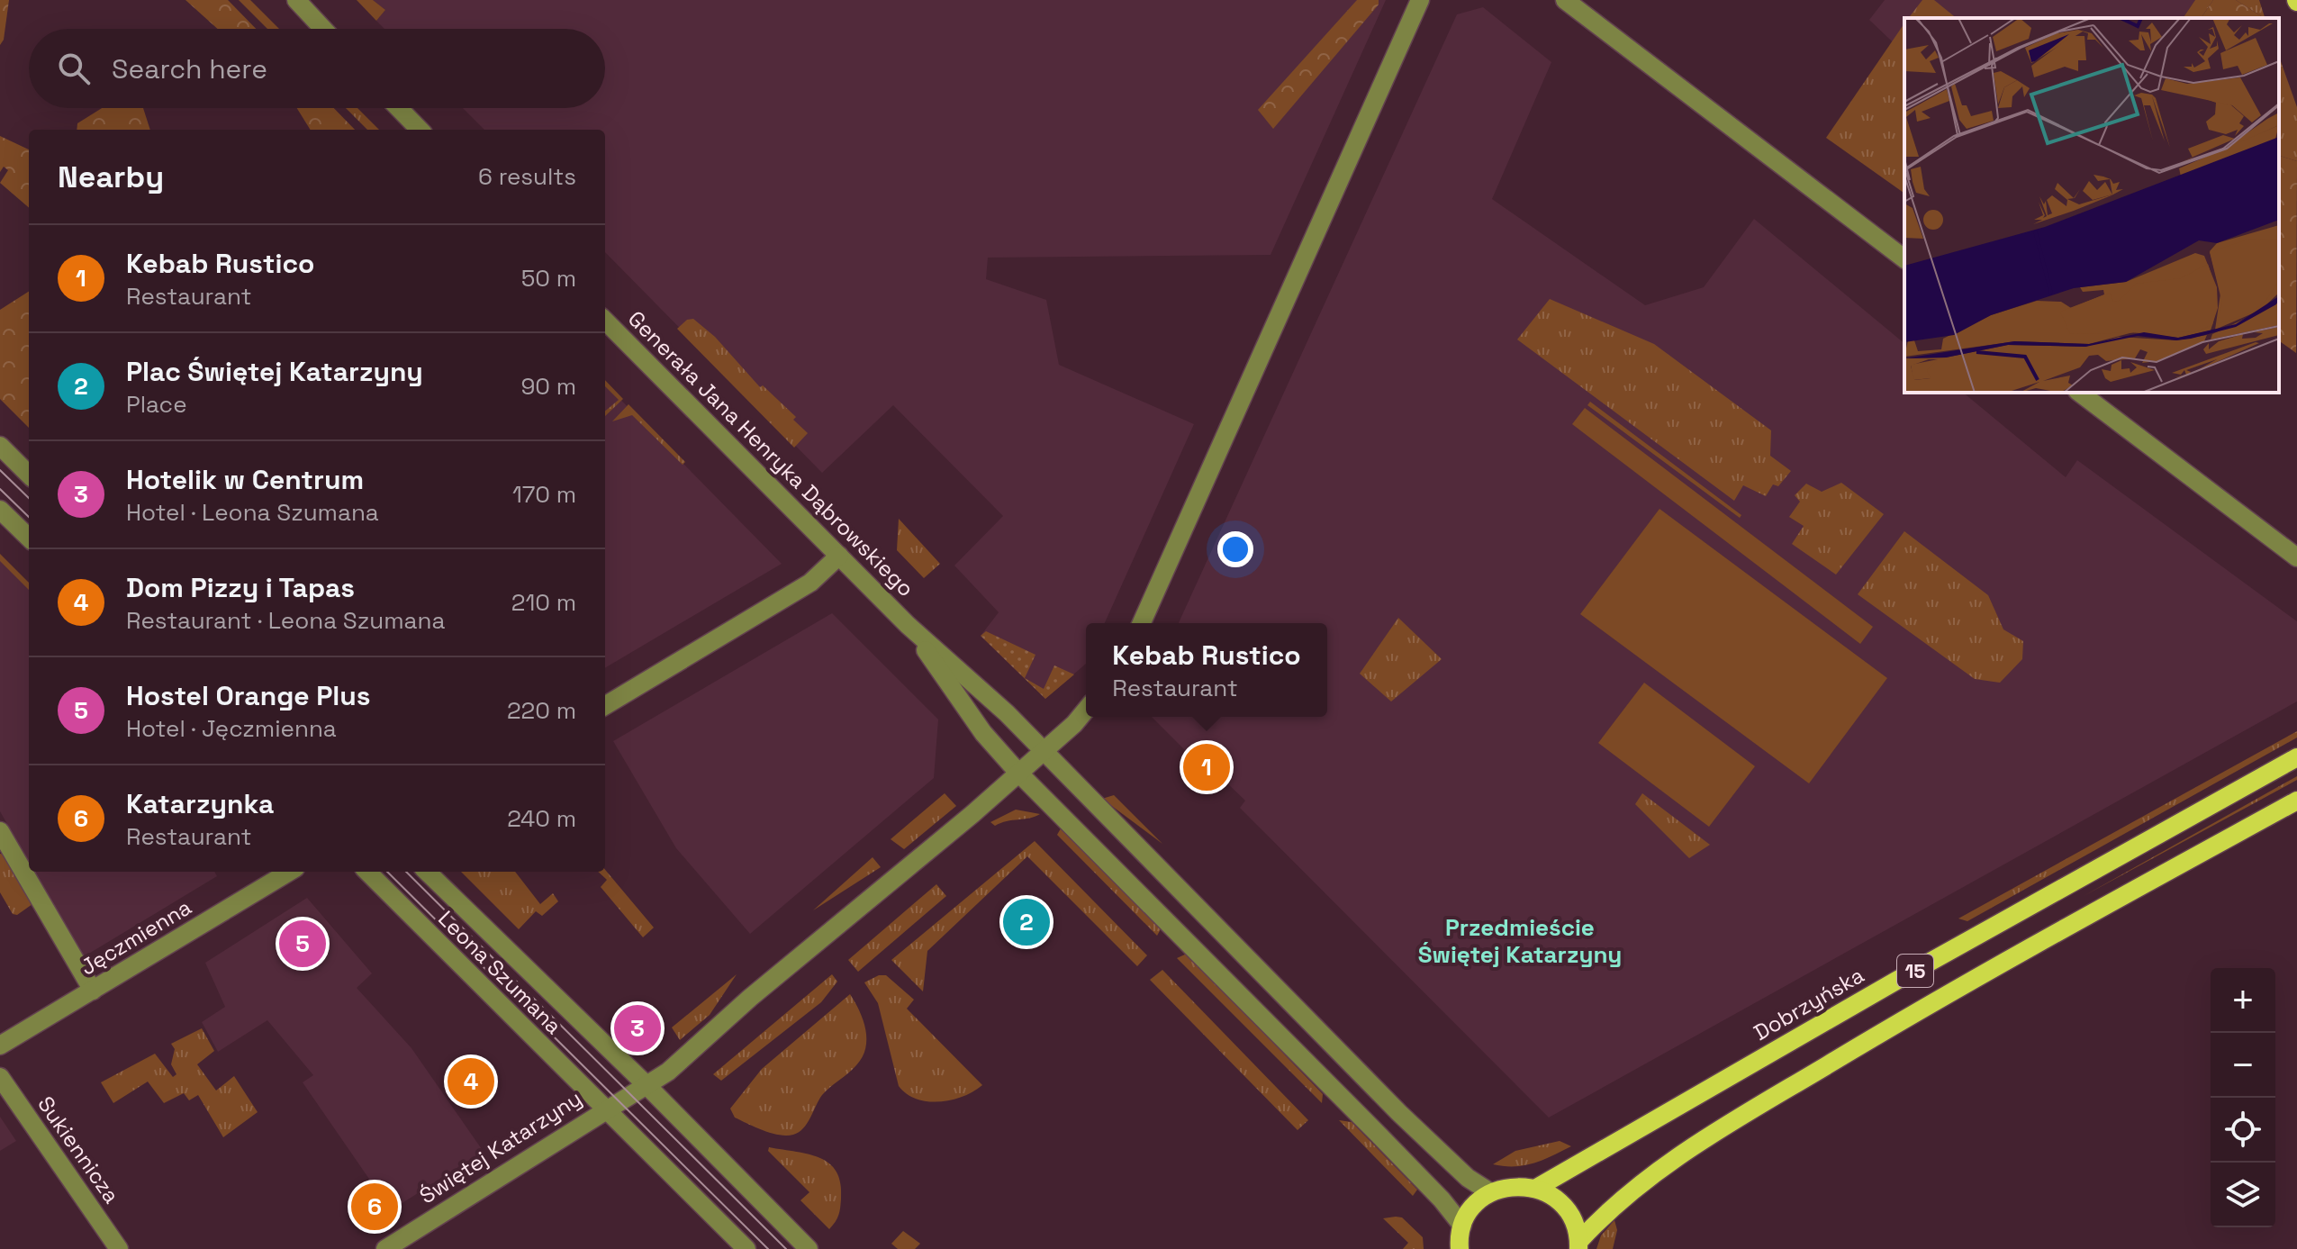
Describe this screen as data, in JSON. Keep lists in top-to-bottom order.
{
  "streets": {
    "main road": ["15", "Dobrzyńska"],
    "street": [
      "Generała Jana Henryka Dąbrowskiego",
      "Jęczmienna",
      "Leona Szumana",
      "Świętej Katarzyny",
      "Sukiennicza"
    ]
  },
  "crossings": [
    ["Generała Jana Henryka Dąbrowskiego", "15"],
    ["Generała Jana Henryka Dąbrowskiego", "Świętej Katarzyny"],
    ["15", "Dobrzyńska"],
    ["Leona Szumana", "Świętej Katarzyny"]
  ],
  "districts": ["Przedmieście Świętej Katarzyny"],
  "page": {
    "search": "Search here",
    "heading": ["Nearby", "6 results"],
    "list": [
      {
        "mark": "1",
        "name": "Kebab Rustico",
        "note": "Restaurant",
        "value": "50 m"
      },
      {
        "mark": "2",
        "name": "Plac Świętej Katarzyny",
        "note": "Place",
        "value": "90 m"
      },
      {
        "mark": "3",
        "name": "Hotelik w Centrum",
        "note": "Hotel · Leona Szumana",
        "value": "170 m"
      },
      {
        "mark": "4",
        "name": "Dom Pizzy i Tapas",
        "note": "Restaurant · Leona Szumana",
        "value": "210 m"
      },
      {
        "mark": "5",
        "name": "Hostel Orange Plus",
        "note": "Hotel · Jęczmienna",
        "value": "220 m"
      },
      {
        "mark": "6",
        "name": "Katarzynka",
        "note": "Restaurant",
        "value": "240 m"
      }
    ],
    "popup": ["Kebab Rustico", "Restaurant"],
    "pins": [
      "1",
      "2",
      "5",
      "3",
      "4",
      "6"
    ],
    "map_buttons": ["+", "−"]
  }
}
